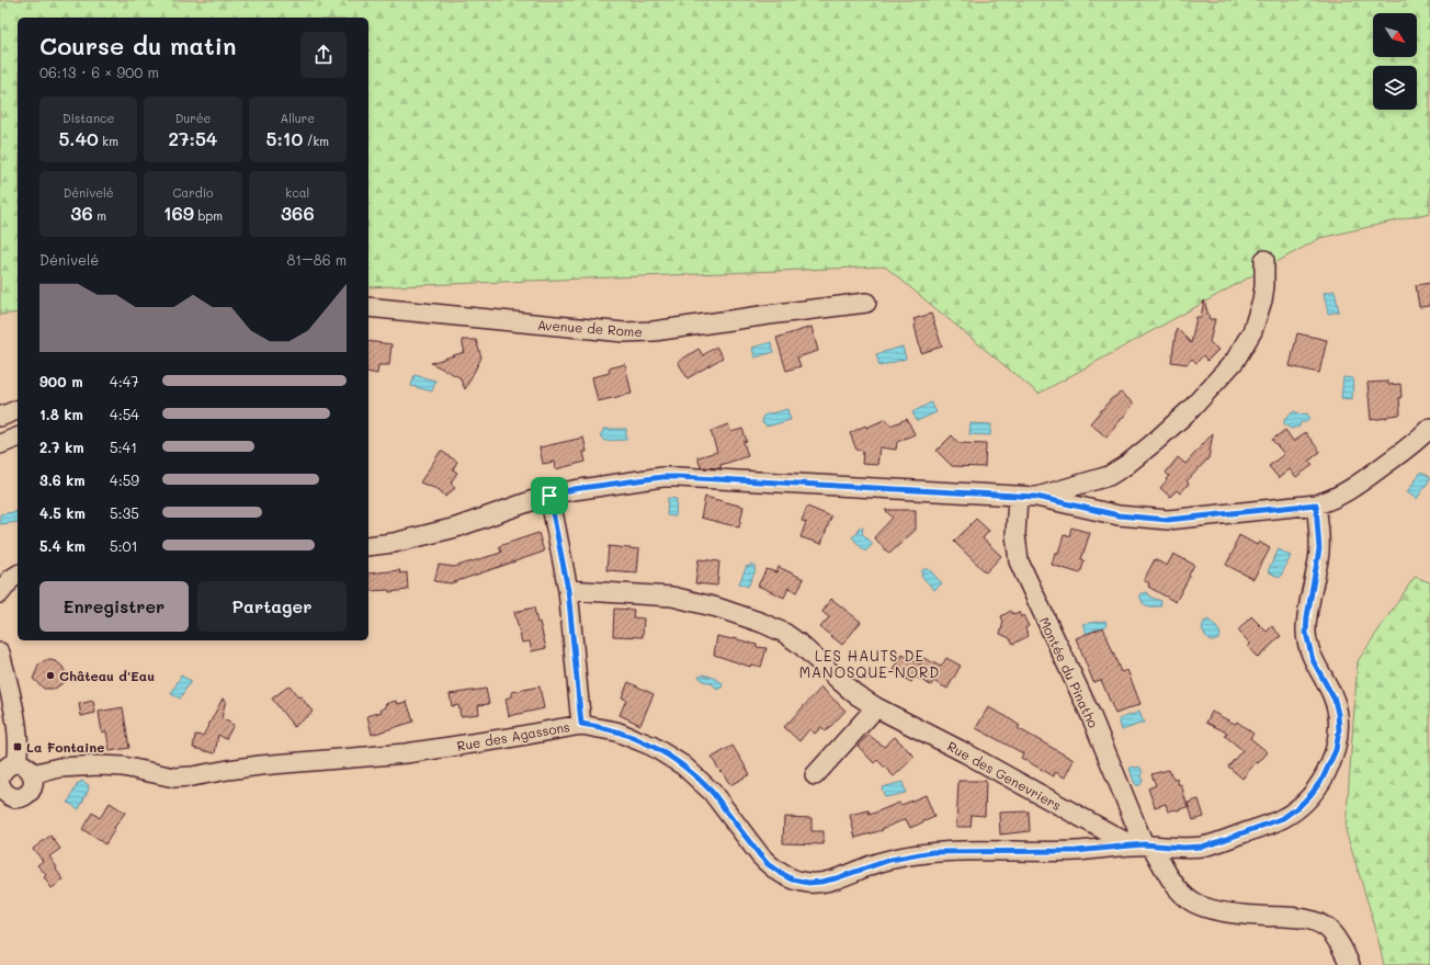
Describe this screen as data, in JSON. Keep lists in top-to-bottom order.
{
  "streets": {
    "street": [
      "Avenue de Rome",
      "Montée du Pinatho",
      "Rue des Agassons",
      "Rue des Genevriers"
    ]
  },
  "crossings": [
    ["Montée du Pinatho", "Rue des Agassons"],
    ["Montée du Pinatho", "Rue des Genevriers"],
    ["Rue des Agassons", "Rue des Genevriers"]
  ],
  "districts": ["LES HAUTS DE MANOSQUE-NORD"],
  "places": {
    "other": ["Château d'Eau"],
    "transit": ["La Fontaine"]
  },
  "north": "bottom right",
  "page": {
    "heading": ["Course du matin", "06:13 · 6 × 900 m"],
    "stats": [
      ["Distance", "5.40 km"],
      ["Durée", "27:54"],
      ["Allure", "5:10 /km"],
      ["Dénivelé", "36 m"],
      ["Cardio", "169 bpm"],
      ["kcal", "366"]
    ],
    "chart": ["Dénivelé", "81–86 m"],
    "list": [
      {
        "name": "900 m",
        "note": "4:47"
      },
      {
        "name": "1.8 km",
        "note": "4:54"
      },
      {
        "name": "2.7 km",
        "note": "5:41"
      },
      {
        "name": "3.6 km",
        "note": "4:59"
      },
      {
        "name": "4.5 km",
        "note": "5:35"
      },
      {
        "name": "5.4 km",
        "note": "5:01"
      }
    ],
    "buttons": ["Enregistrer", "Partager"]
  }
}
